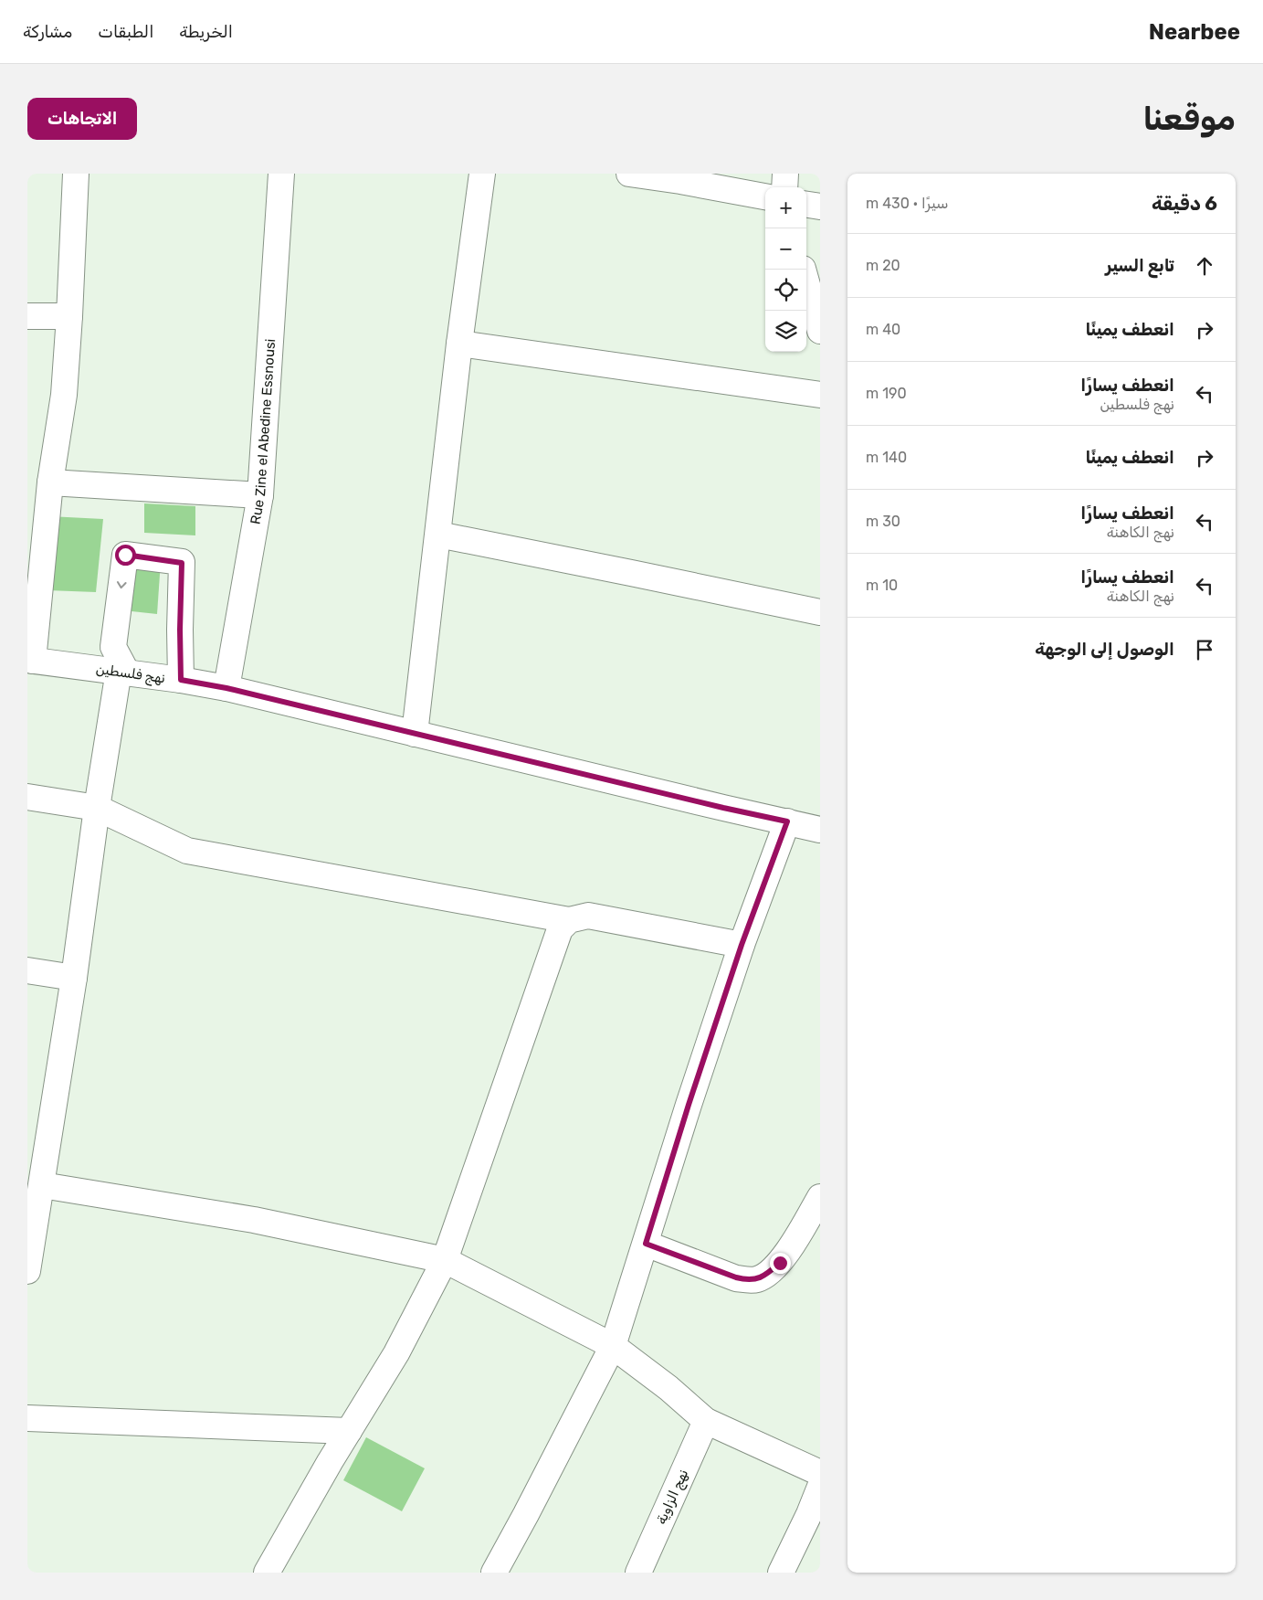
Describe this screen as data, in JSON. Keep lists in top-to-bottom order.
{
  "streets": {
    "street": ["Rue Zine el Abedine Essnousi", "نهج فلسطين", "نهج الزاوية"]
  },
  "crossings": [
    ["Rue Zine el Abedine Essnousi", "نهج فلسطين"]
  ],
  "page": {
    "header": "Nearbee",
    "nav": ["الخريطة", "الطبقات", "مشاركة"],
    "buttons": "الاتجاهات",
    "title": "موقعنا",
    "heading": ["6 دقيقة", "سيرًا · 430 m"],
    "map_buttons": ["+", "−"],
    "list": [
      ["تابع السير", "20 m"],
      ["انعطف يمينًا", "40 m"],
      ["انعطف يسارًا", "نهج فلسطين", "190 m"],
      ["انعطف يمينًا", "140 m"],
      ["انعطف يسارًا", "نهج الكاهنة", "30 m"],
      ["انعطف يسارًا", "نهج الكاهنة", "10 m"],
      "الوصول إلى الوجهة"
    ]
  }
}
